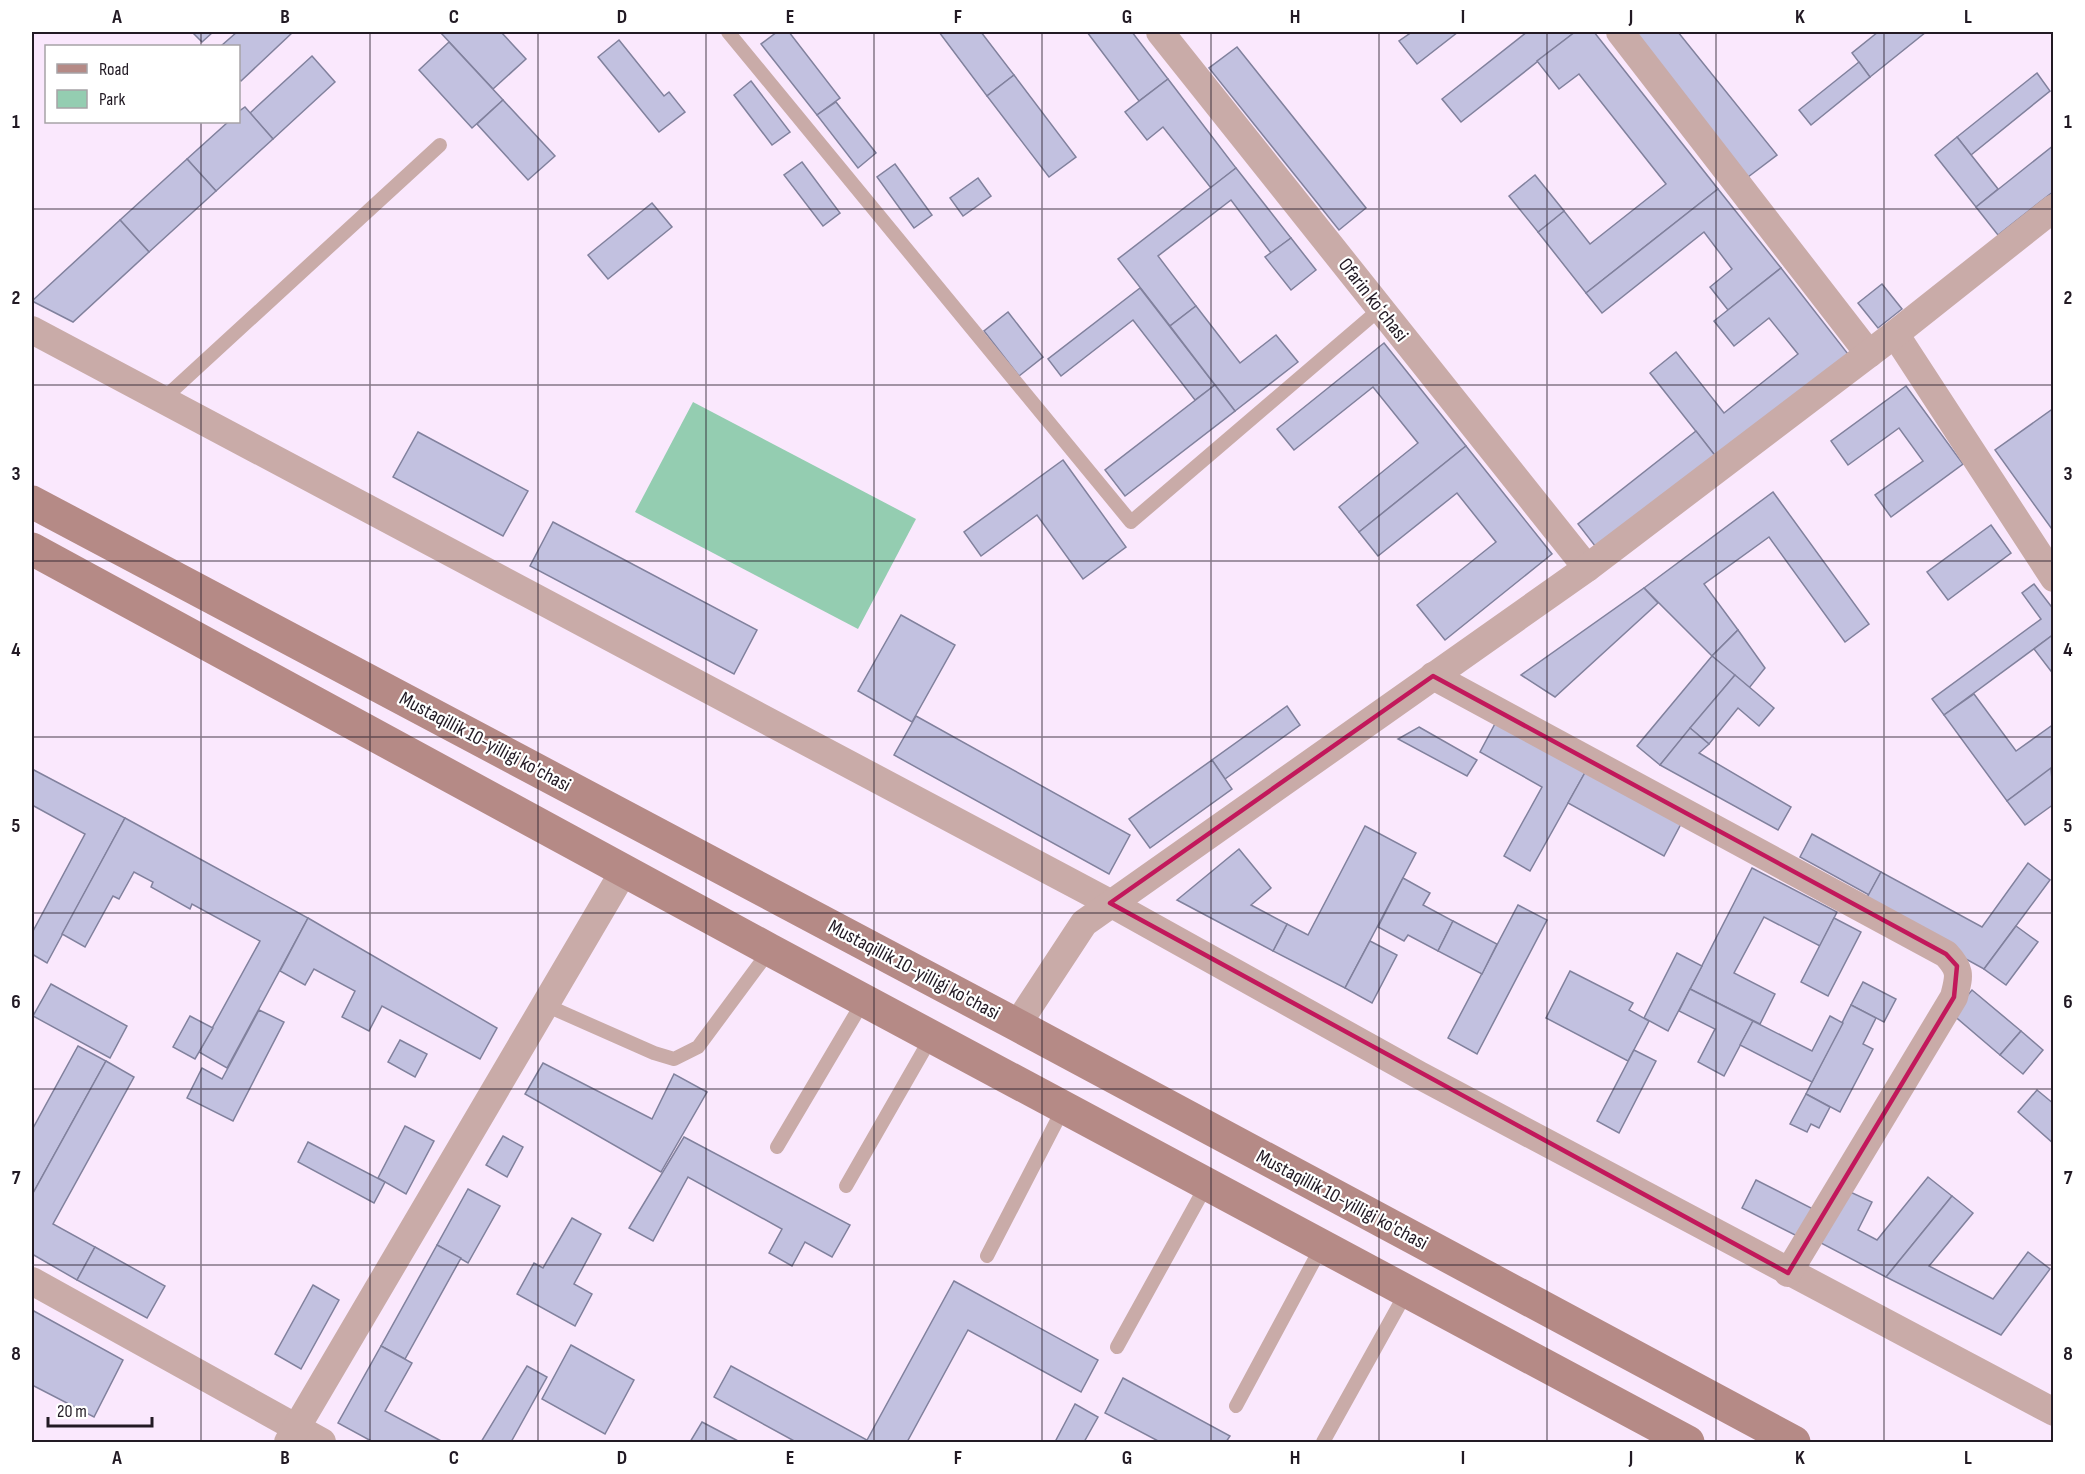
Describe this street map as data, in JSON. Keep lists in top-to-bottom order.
{
  "streets": {
    "main road": ["Mustaqillik 10-yilligi ko'chasi"],
    "street": ["Ofarin koʻchasi"]
  },
  "legend": ["Road", "Park"],
  "scale_bar": "20 m",
  "grid": {
    "columns": [
      "A",
      "B",
      "C",
      "D",
      "E",
      "F",
      "G",
      "H",
      "I",
      "J",
      "K",
      "L"
    ],
    "rows": [
      "1",
      "2",
      "3",
      "4",
      "5",
      "6",
      "7",
      "8"
    ]
  }
}
